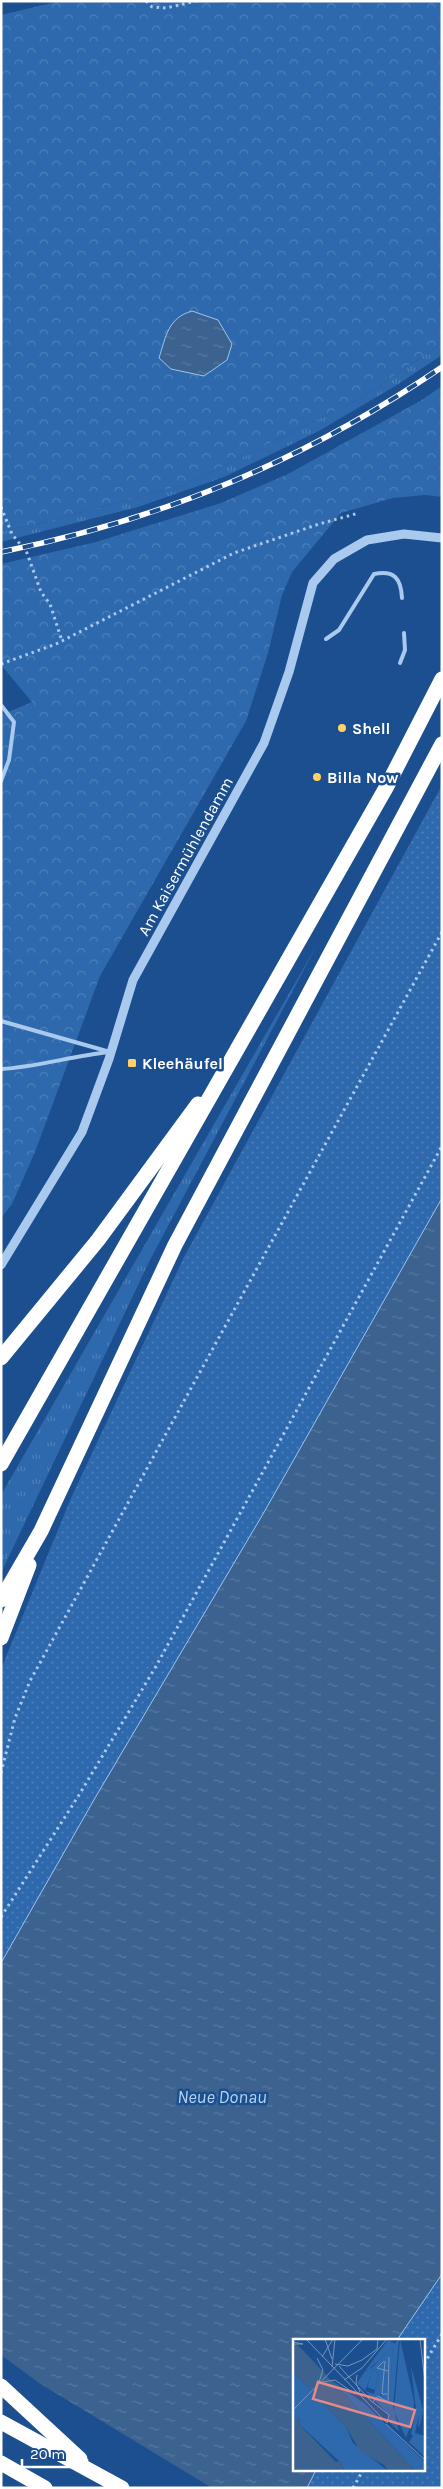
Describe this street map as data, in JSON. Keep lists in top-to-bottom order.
{
  "streets": {
    "street": ["Am Kaisermühlendamm"]
  },
  "water": ["Neue Donau"],
  "places": {
    "other": ["Shell", "Billa Now"],
    "transit": ["Kleehäufel"]
  },
  "scale_bar": "20 m"
}
